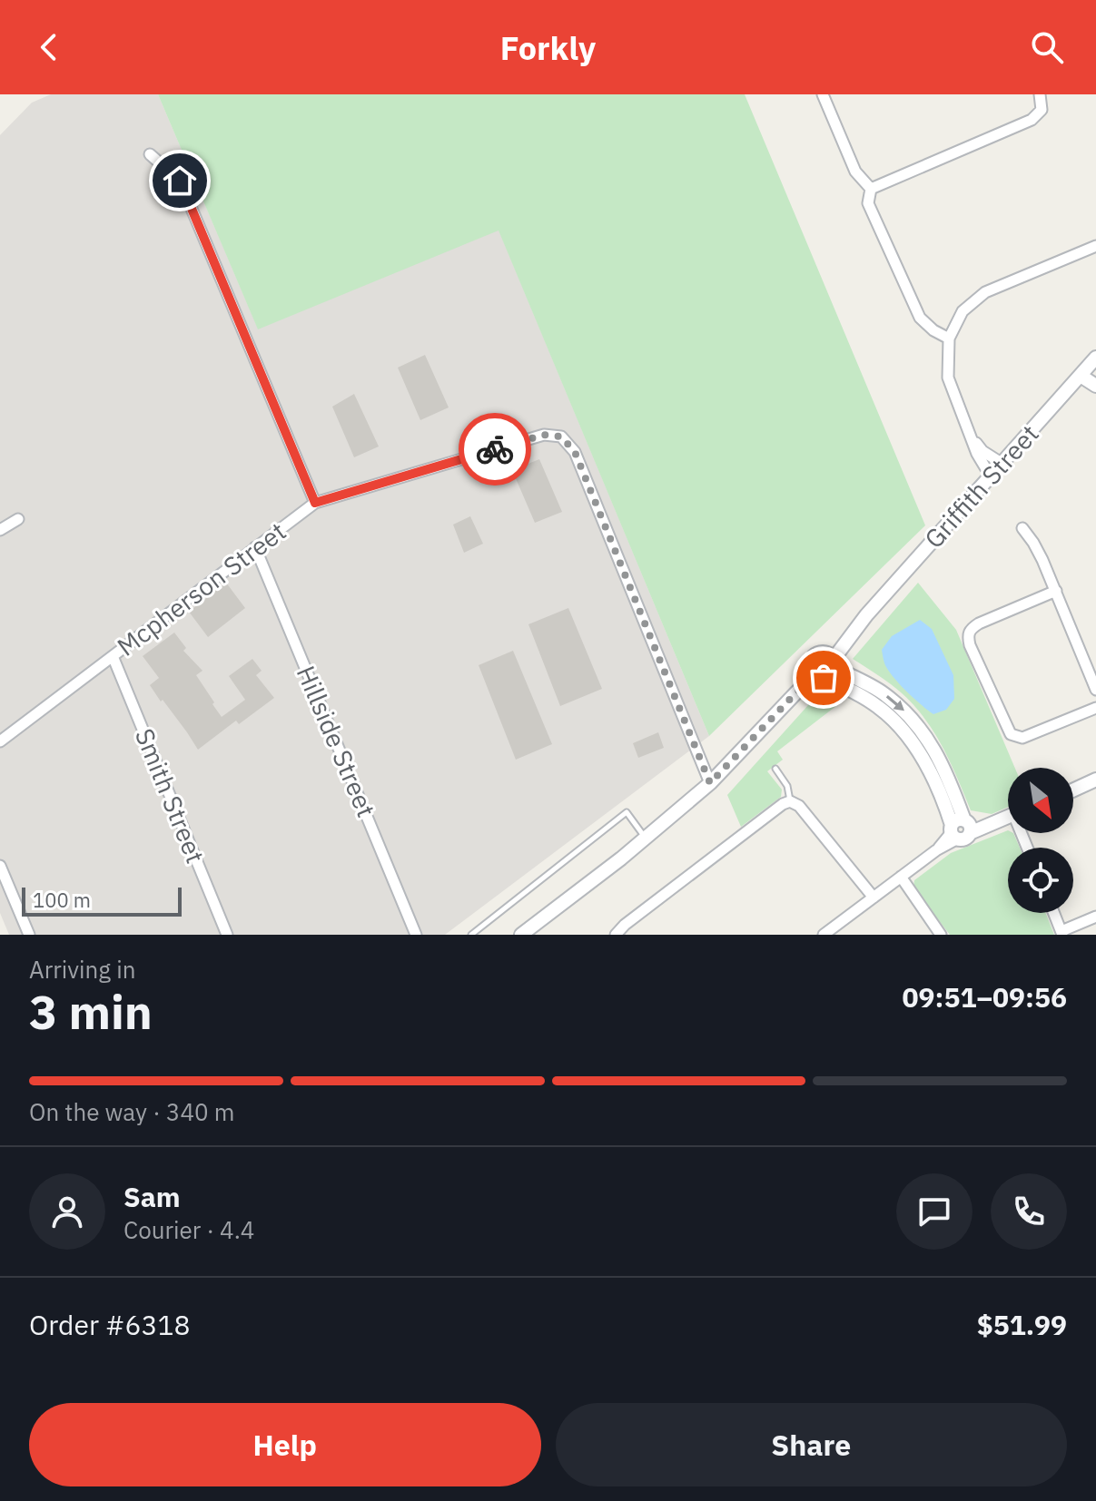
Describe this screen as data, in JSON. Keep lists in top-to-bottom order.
{
  "streets": {
    "street": [
      "Griffith Street",
      "Mcpherson Street",
      "Hillside Street",
      "Smith Street"
    ]
  },
  "crossings": [
    ["Mcpherson Street", "Hillside Street"],
    ["Mcpherson Street", "Smith Street"]
  ],
  "scale_bar": "100 m",
  "north": "bottom right",
  "page": {
    "header": "Forkly",
    "scale": "100 m",
    "heading": ["3 min", "Arriving in", "09:51–09:56"],
    "panel": [
      "Sam",
      "Courier · 4.4",
      "Order #6318",
      "$51.99"
    ],
    "bar": "On the way · 340 m",
    "buttons": ["Help", "Share"]
  }
}
